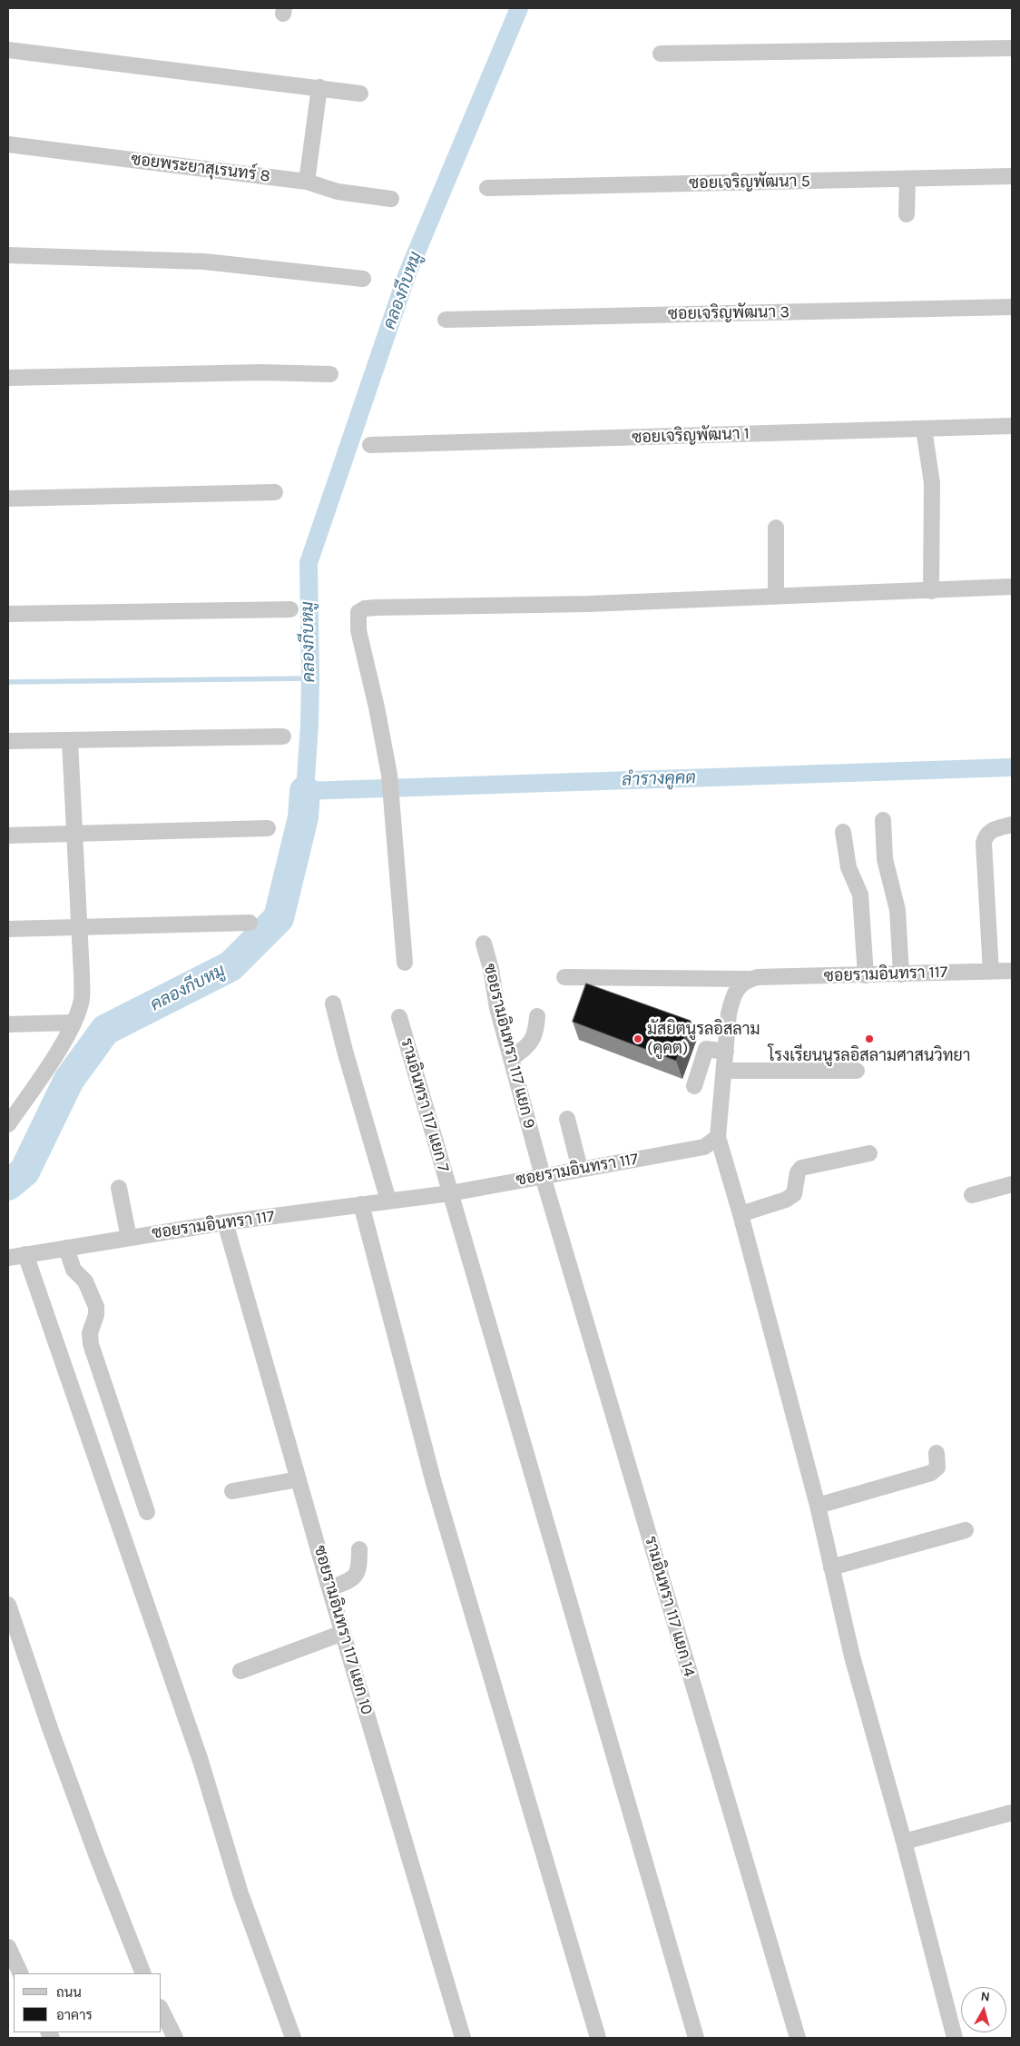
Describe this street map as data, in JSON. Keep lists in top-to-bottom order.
{
  "streets": {
    "street": [
      "ซอยพระยาสุเรนทร์ 8",
      "ซอยเจริญพัฒนา 5",
      "ซอยเจริญพัฒนา 3",
      "ซอยเจริญพัฒนา 1",
      "ซอยรามอินทรา 117",
      "ซอยรามอินทรา 117 แยก 9",
      "รามอินทรา 117 แยก 7",
      "รามอินทรา 117 แยก 14",
      "ซอยรามอินทรา 117 แยก 10"
    ]
  },
  "crossings": [
    ["ซอยรามอินทรา 117", "ซอยรามอินทรา 117 แยก 9"],
    ["ซอยรามอินทรา 117", "รามอินทรา 117 แยก 7"],
    ["ซอยรามอินทรา 117", "รามอินทรา 117 แยก 14"],
    ["ซอยรามอินทรา 117", "ซอยรามอินทรา 117 แยก 10"],
    ["ซอยรามอินทรา 117 แยก 9", "รามอินทรา 117 แยก 14"]
  ],
  "water": ["คลองกีบหมู", "ลำรางคูคต"],
  "places": ["มัสยิตนูรลอิสลาม (คูคต)", "โรงเรียนนูรลอิสลามศาสนวิทยา"],
  "legend": ["ถนน", "อาคาร"],
  "north": "top"
}
